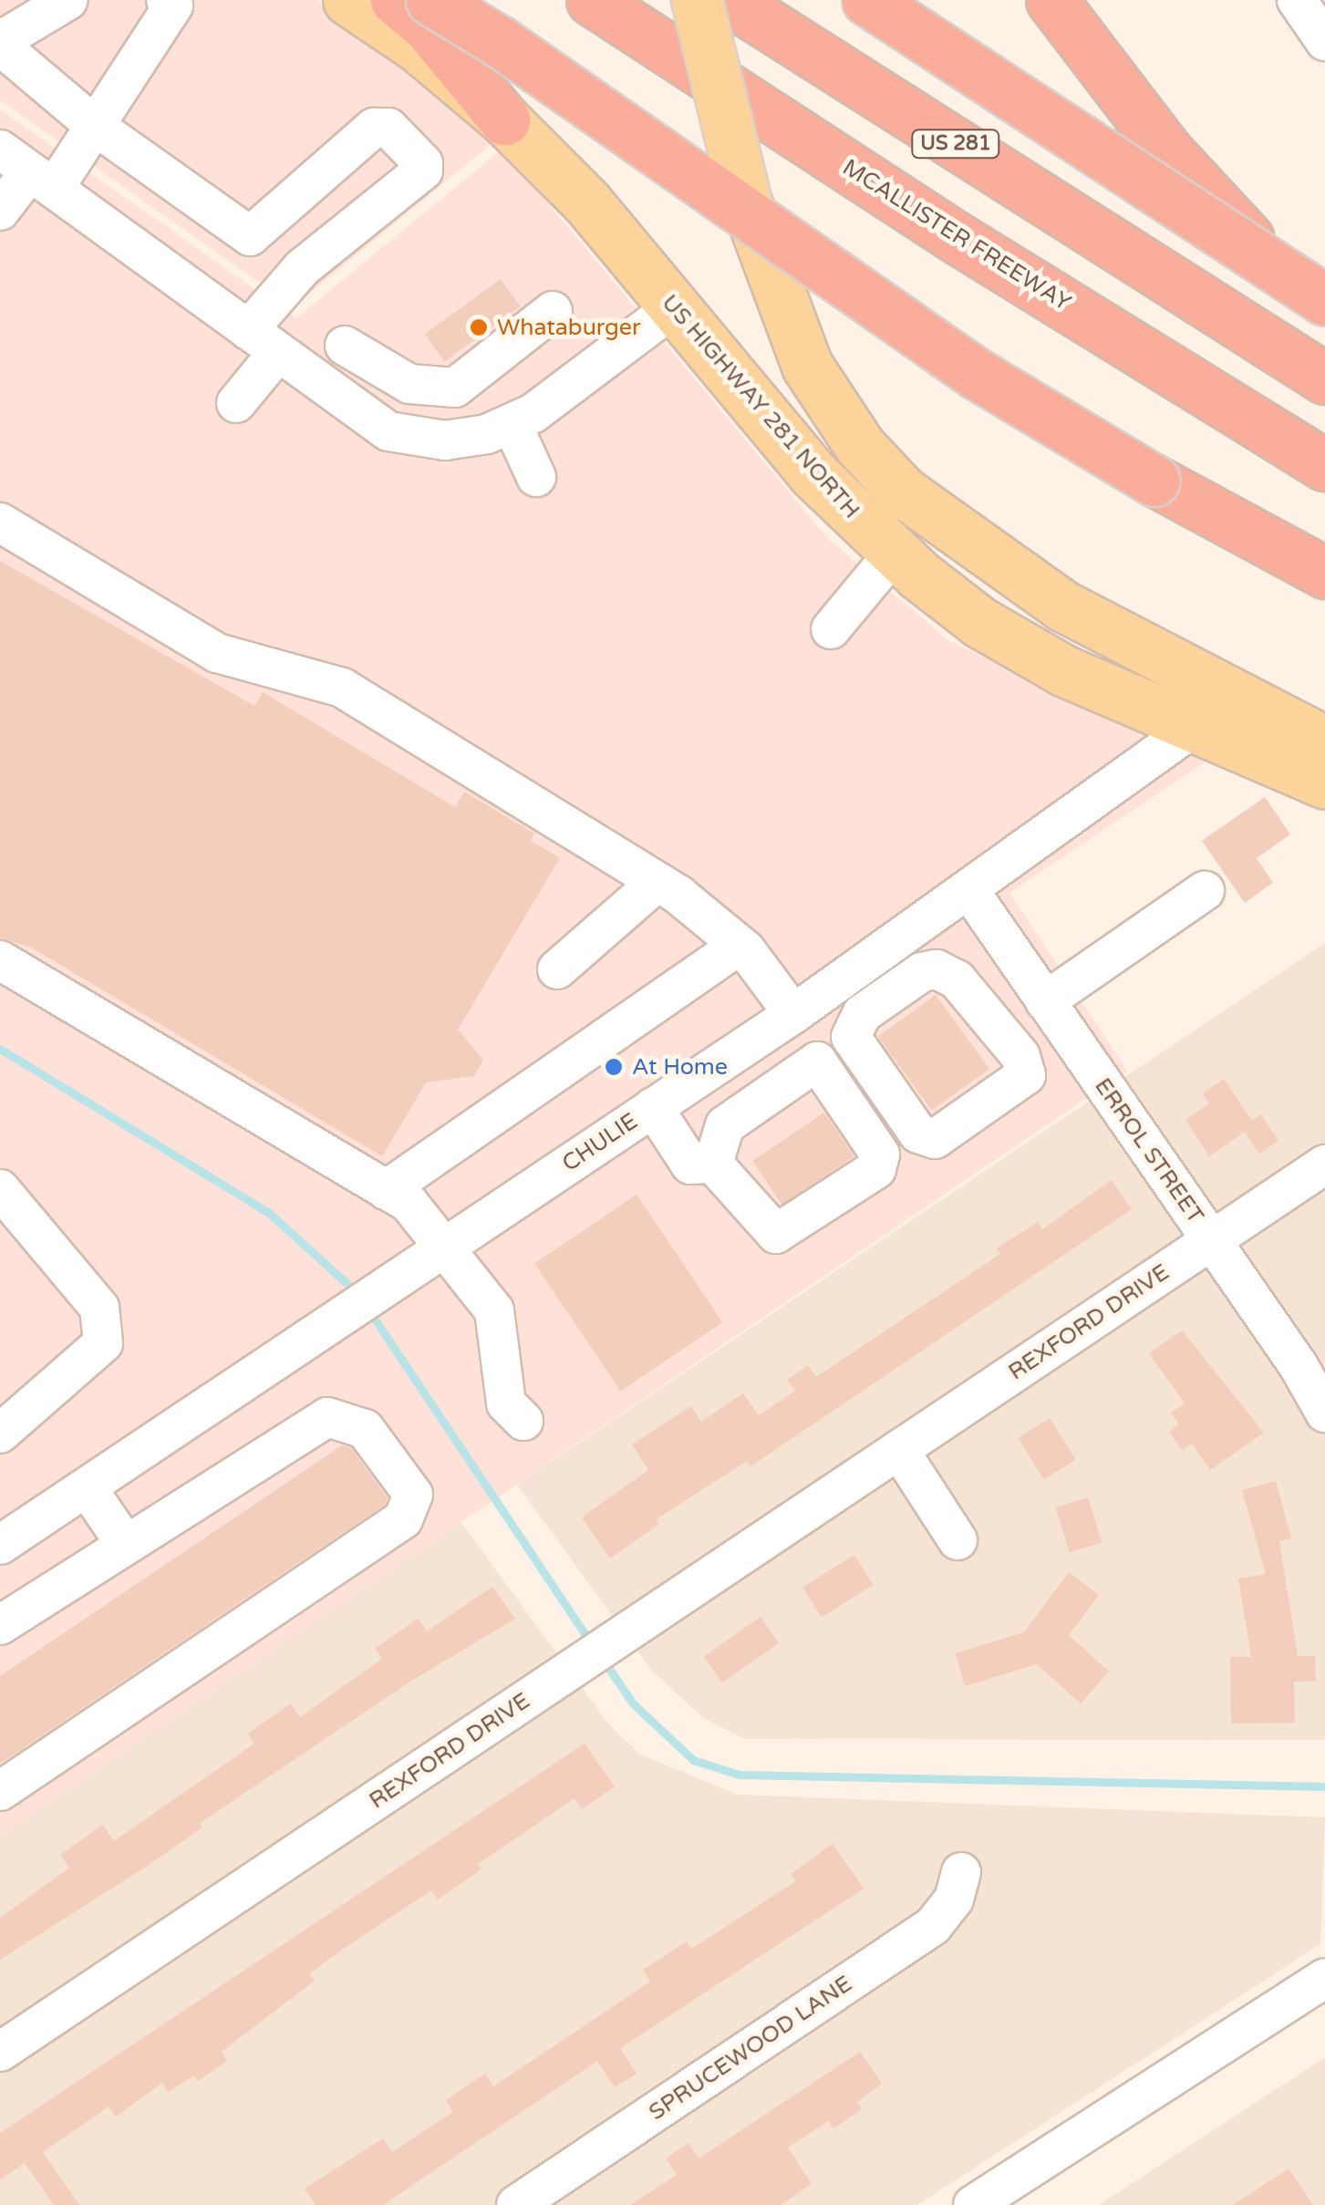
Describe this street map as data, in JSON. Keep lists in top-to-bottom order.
{
  "streets": {
    "highway": ["US 281", "MCALLISTER FREEWAY"],
    "main road": ["US HIGHWAY 281 NORTH"],
    "street": [
      "CHULIE",
      "ERROL STREET",
      "REXFORD DRIVE",
      "SPRUCEWOOD LANE"
    ]
  },
  "crossings": [
    ["US HIGHWAY 281 NORTH", "CHULIE"],
    ["CHULIE", "ERROL STREET"],
    ["ERROL STREET", "REXFORD DRIVE"]
  ],
  "places": ["Whataburger", "At Home"]
}
